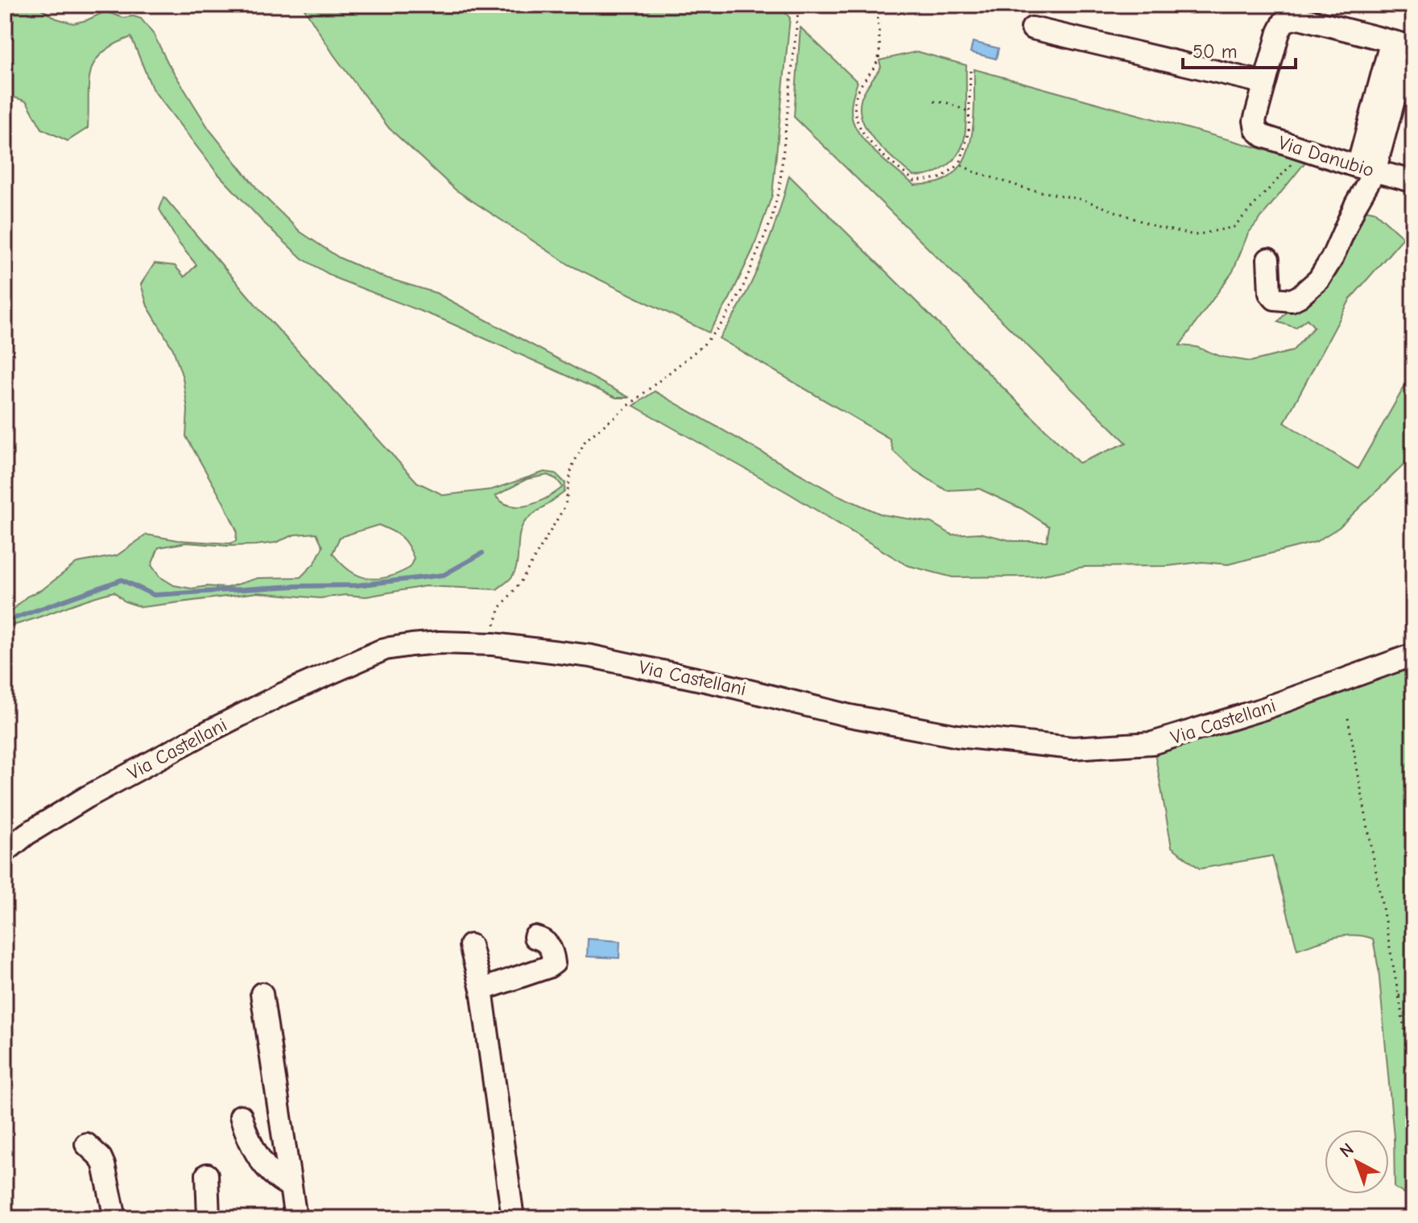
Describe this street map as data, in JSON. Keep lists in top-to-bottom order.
{
  "streets": {
    "street": ["Via Danubio", "Via Castellani"]
  },
  "scale_bar": "50 m",
  "north": "top left"
}
